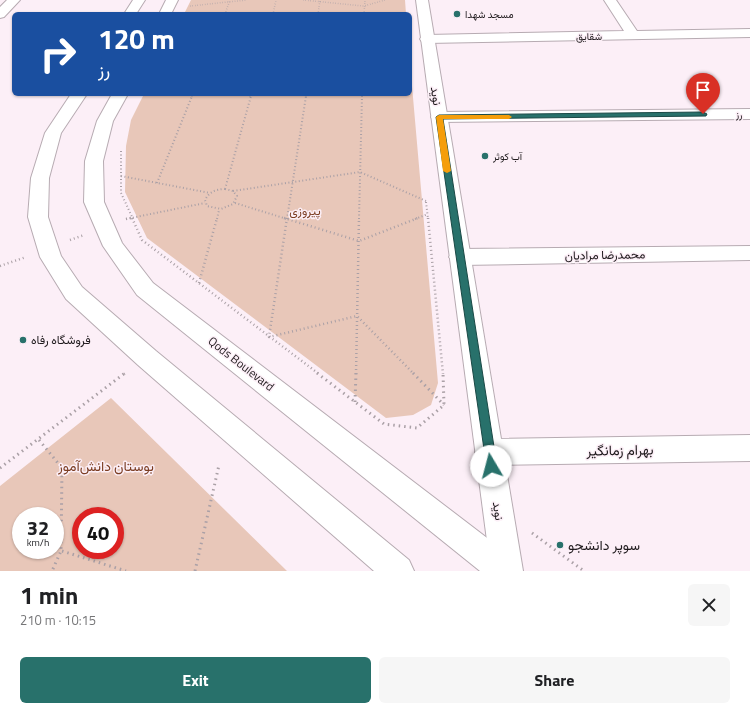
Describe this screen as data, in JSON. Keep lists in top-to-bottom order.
{
  "streets": {
    "street": [
      "شقایق",
      "نوید",
      "رز",
      "محمدرضا مرادیان",
      "Qods Boulevard",
      "بهرام زمانگیر"
    ]
  },
  "crossings": [
    ["شقایق", "نوید"],
    ["نوید", "رز"],
    ["نوید", "محمدرضا مرادیان"],
    ["نوید", "Qods Boulevard"],
    ["نوید", "بهرام زمانگیر"]
  ],
  "parks": ["پیروزی", "بوستان دانش‌آموز"],
  "places": [
    "مسجد شهدا",
    "آب کوثر",
    "فروشگاه رفاه",
    "سوپر دانشجو"
  ],
  "page": {
    "turn": ["120 m", "رز"],
    "speed": "32 km/h",
    "limit": "40",
    "heading": ["1 min", "210 m · 10:15"],
    "buttons": ["Exit", "Share"]
  }
}
